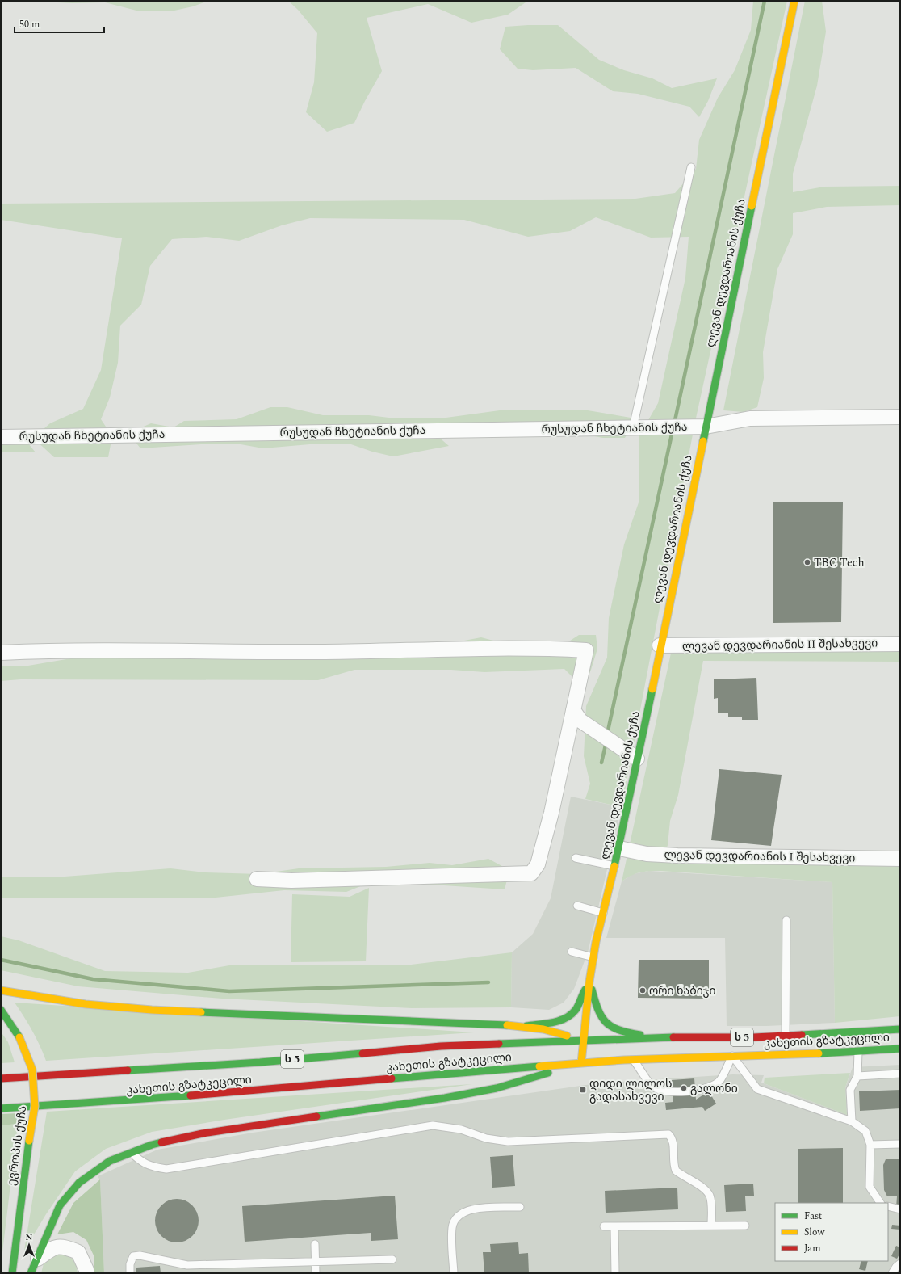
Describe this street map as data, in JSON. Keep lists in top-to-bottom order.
{
  "streets": {
    "main road": [
      "ლევან დევდარიანის ქუჩა",
      "ს 5",
      "კახეთის გზატკეცილი",
      "ევროპის ქუჩა"
    ],
    "street": ["რუსუდან ჩხეტიანის ქუჩა", "ლევან დევდარიანის II შესახვევი", "ლევან დევდარიანის I შესახვევი"]
  },
  "crossings": [
    ["ლევან დევდარიანის ქუჩა", "რუსუდან ჩხეტიანის ქუჩა"],
    ["ლევან დევდარიანის ქუჩა", "ლევან დევდარიანის II შესახვევი"],
    ["ლევან დევდარიანის ქუჩა", "ლევან დევდარიანის I შესახვევი"],
    ["ლევან დევდარიანის ქუჩა", "კახეთის გზატკეცილი"]
  ],
  "places": {
    "other": ["TBC Tech", "ორი ნაბიჯი", "გალონი"],
    "transit": ["დიდი ლილოს გადასახვევი"]
  },
  "legend": ["Fast", "Slow", "Jam"],
  "scale_bar": "50 m",
  "north": "top"
}
